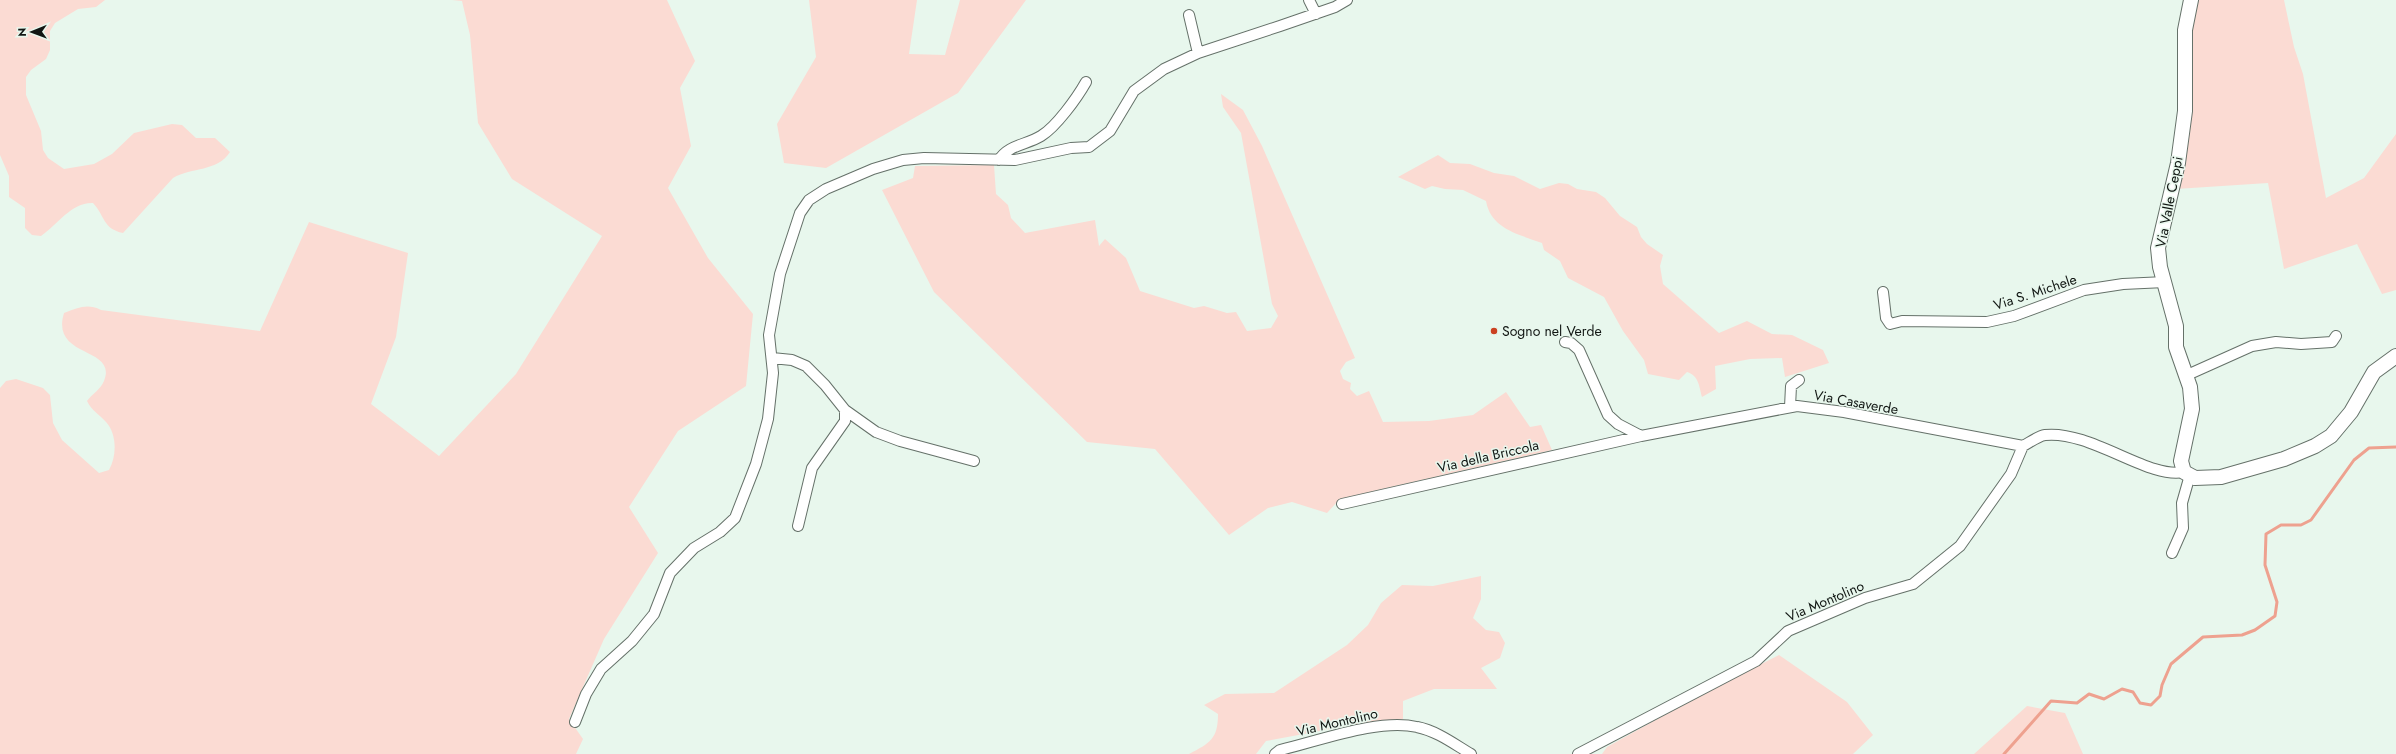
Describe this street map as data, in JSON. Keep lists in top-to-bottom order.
{
  "streets": {
    "street": [
      "Via Valle Ceppi",
      "Via S. Michele",
      "Via Casaverde",
      "Via della Briccola",
      "Via Montolino"
    ]
  },
  "crossings": [
    ["Via Valle Ceppi", "Via S. Michele"],
    ["Via Casaverde", "Via della Briccola"],
    ["Via Casaverde", "Via Montolino"]
  ],
  "places": ["Sogno nel Verde"],
  "north": "left"
}
